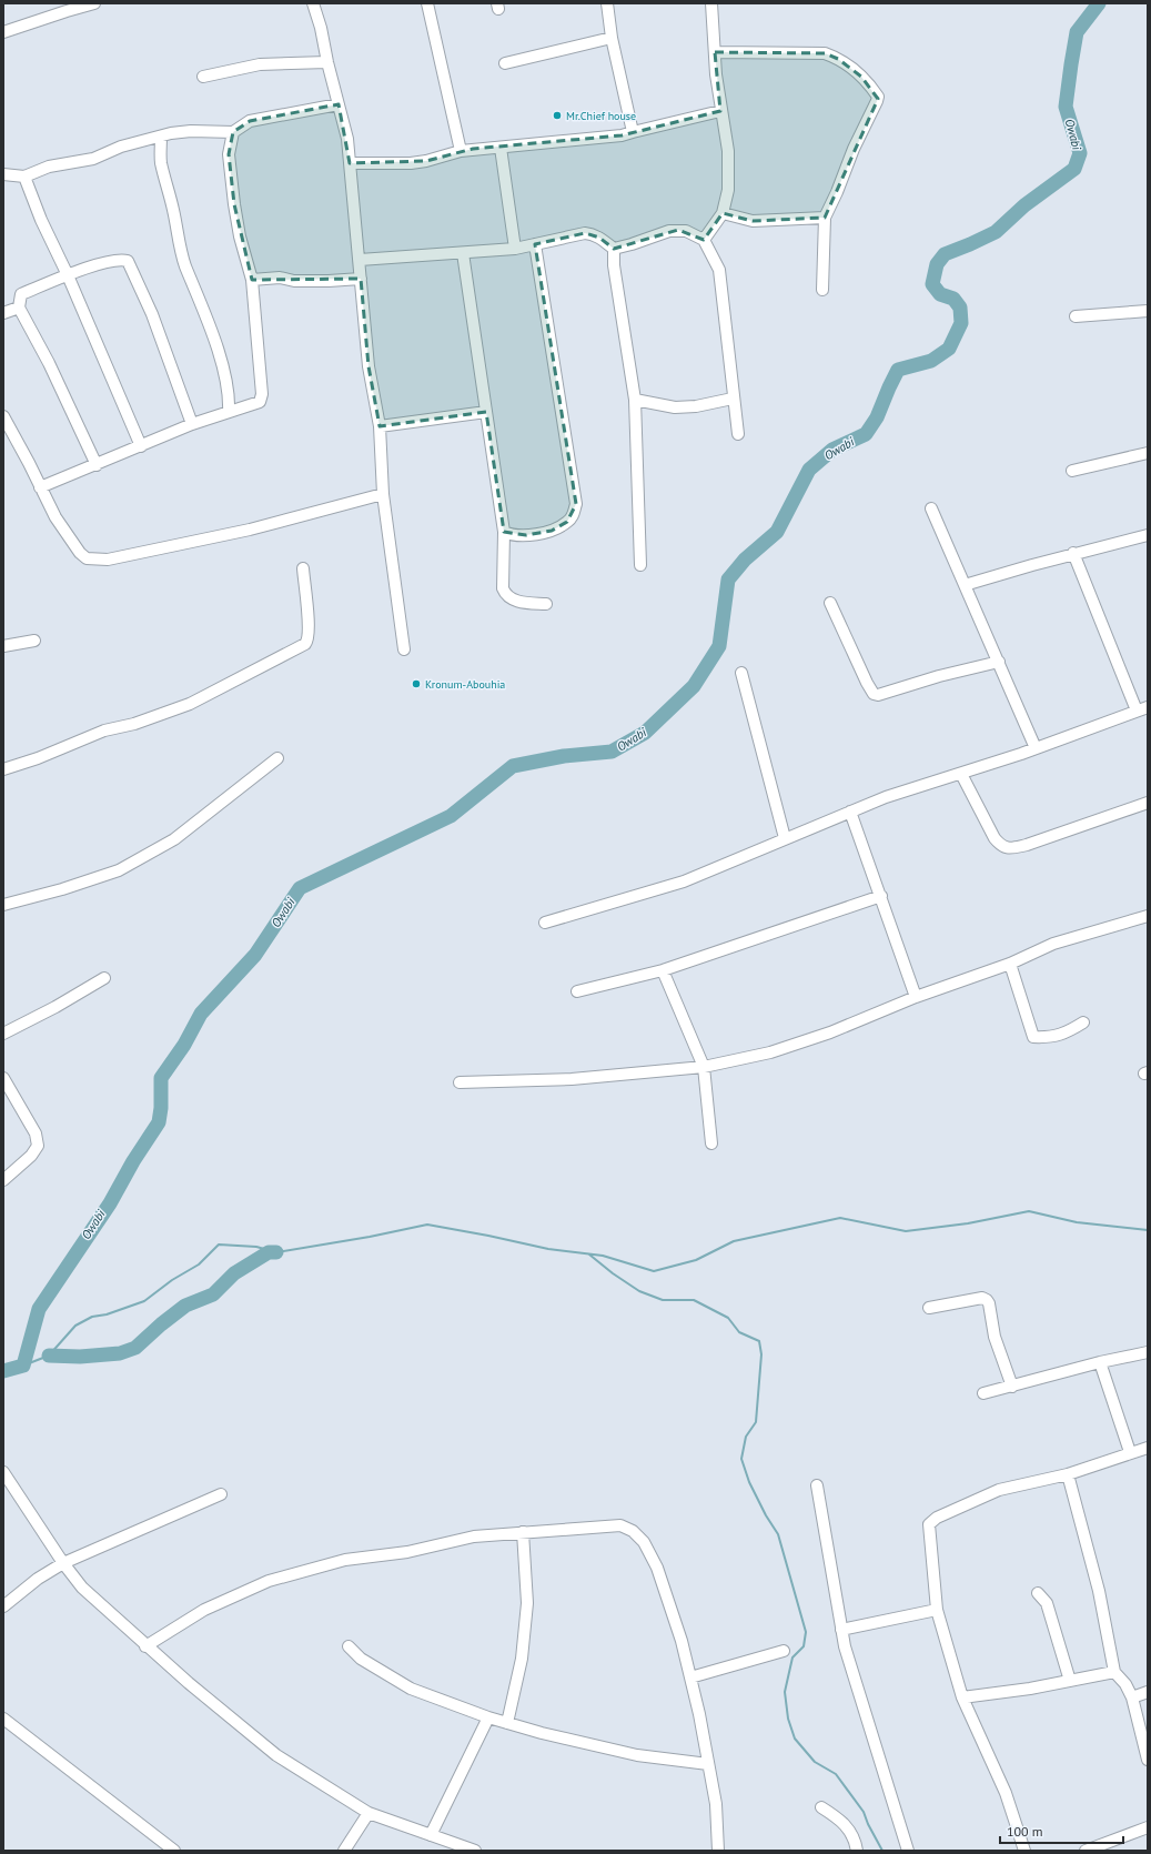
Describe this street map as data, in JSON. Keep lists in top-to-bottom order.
{
  "water": ["Owabi"],
  "places": ["Mr.Chief house", "Kronum-Abouhia"],
  "scale_bar": "100 m"
}
